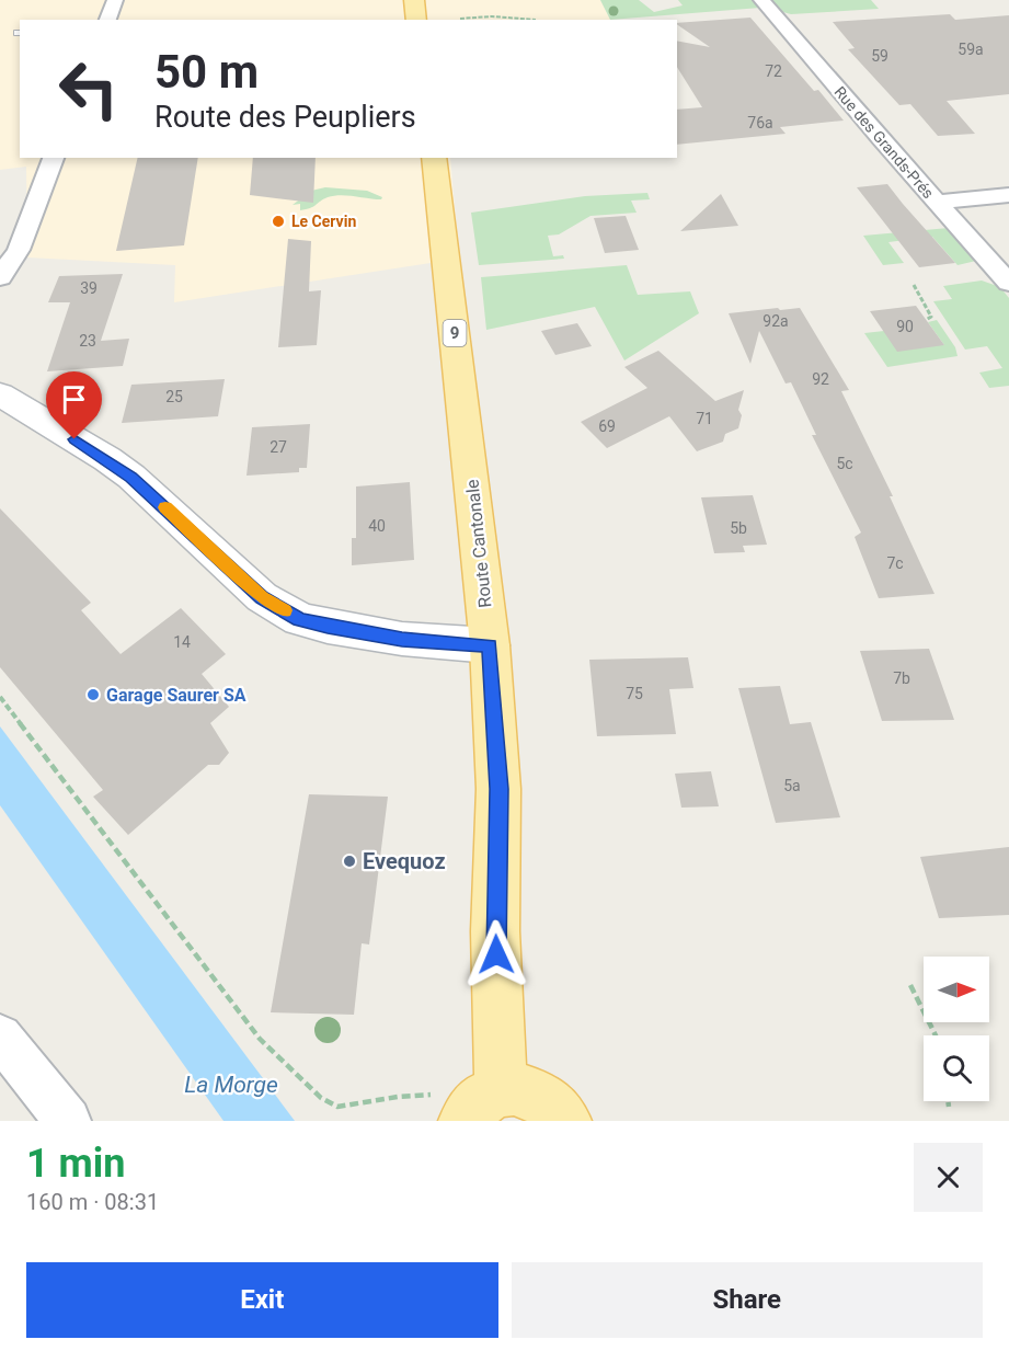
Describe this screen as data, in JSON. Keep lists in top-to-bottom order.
{
  "streets": {
    "main road": ["9", "Route Cantonale"],
    "street": ["Rue des Grands-Prés"]
  },
  "water": ["La Morge"],
  "places": ["Le Cervin", "Garage Saurer SA", "Evequoz"],
  "house_numbers": [
    "59a",
    "59",
    "72",
    "76a",
    "39",
    "92a",
    "90",
    "23",
    "92",
    "25",
    "71",
    "69",
    "27",
    "5c",
    "40",
    "5b",
    "7c",
    "14",
    "7b",
    "75",
    "5a"
  ],
  "north": "right",
  "page": {
    "turn": ["50 m", "Route des Peupliers"],
    "heading": ["1 min", "160 m · 08:31"],
    "buttons": ["Exit", "Share"]
  }
}
